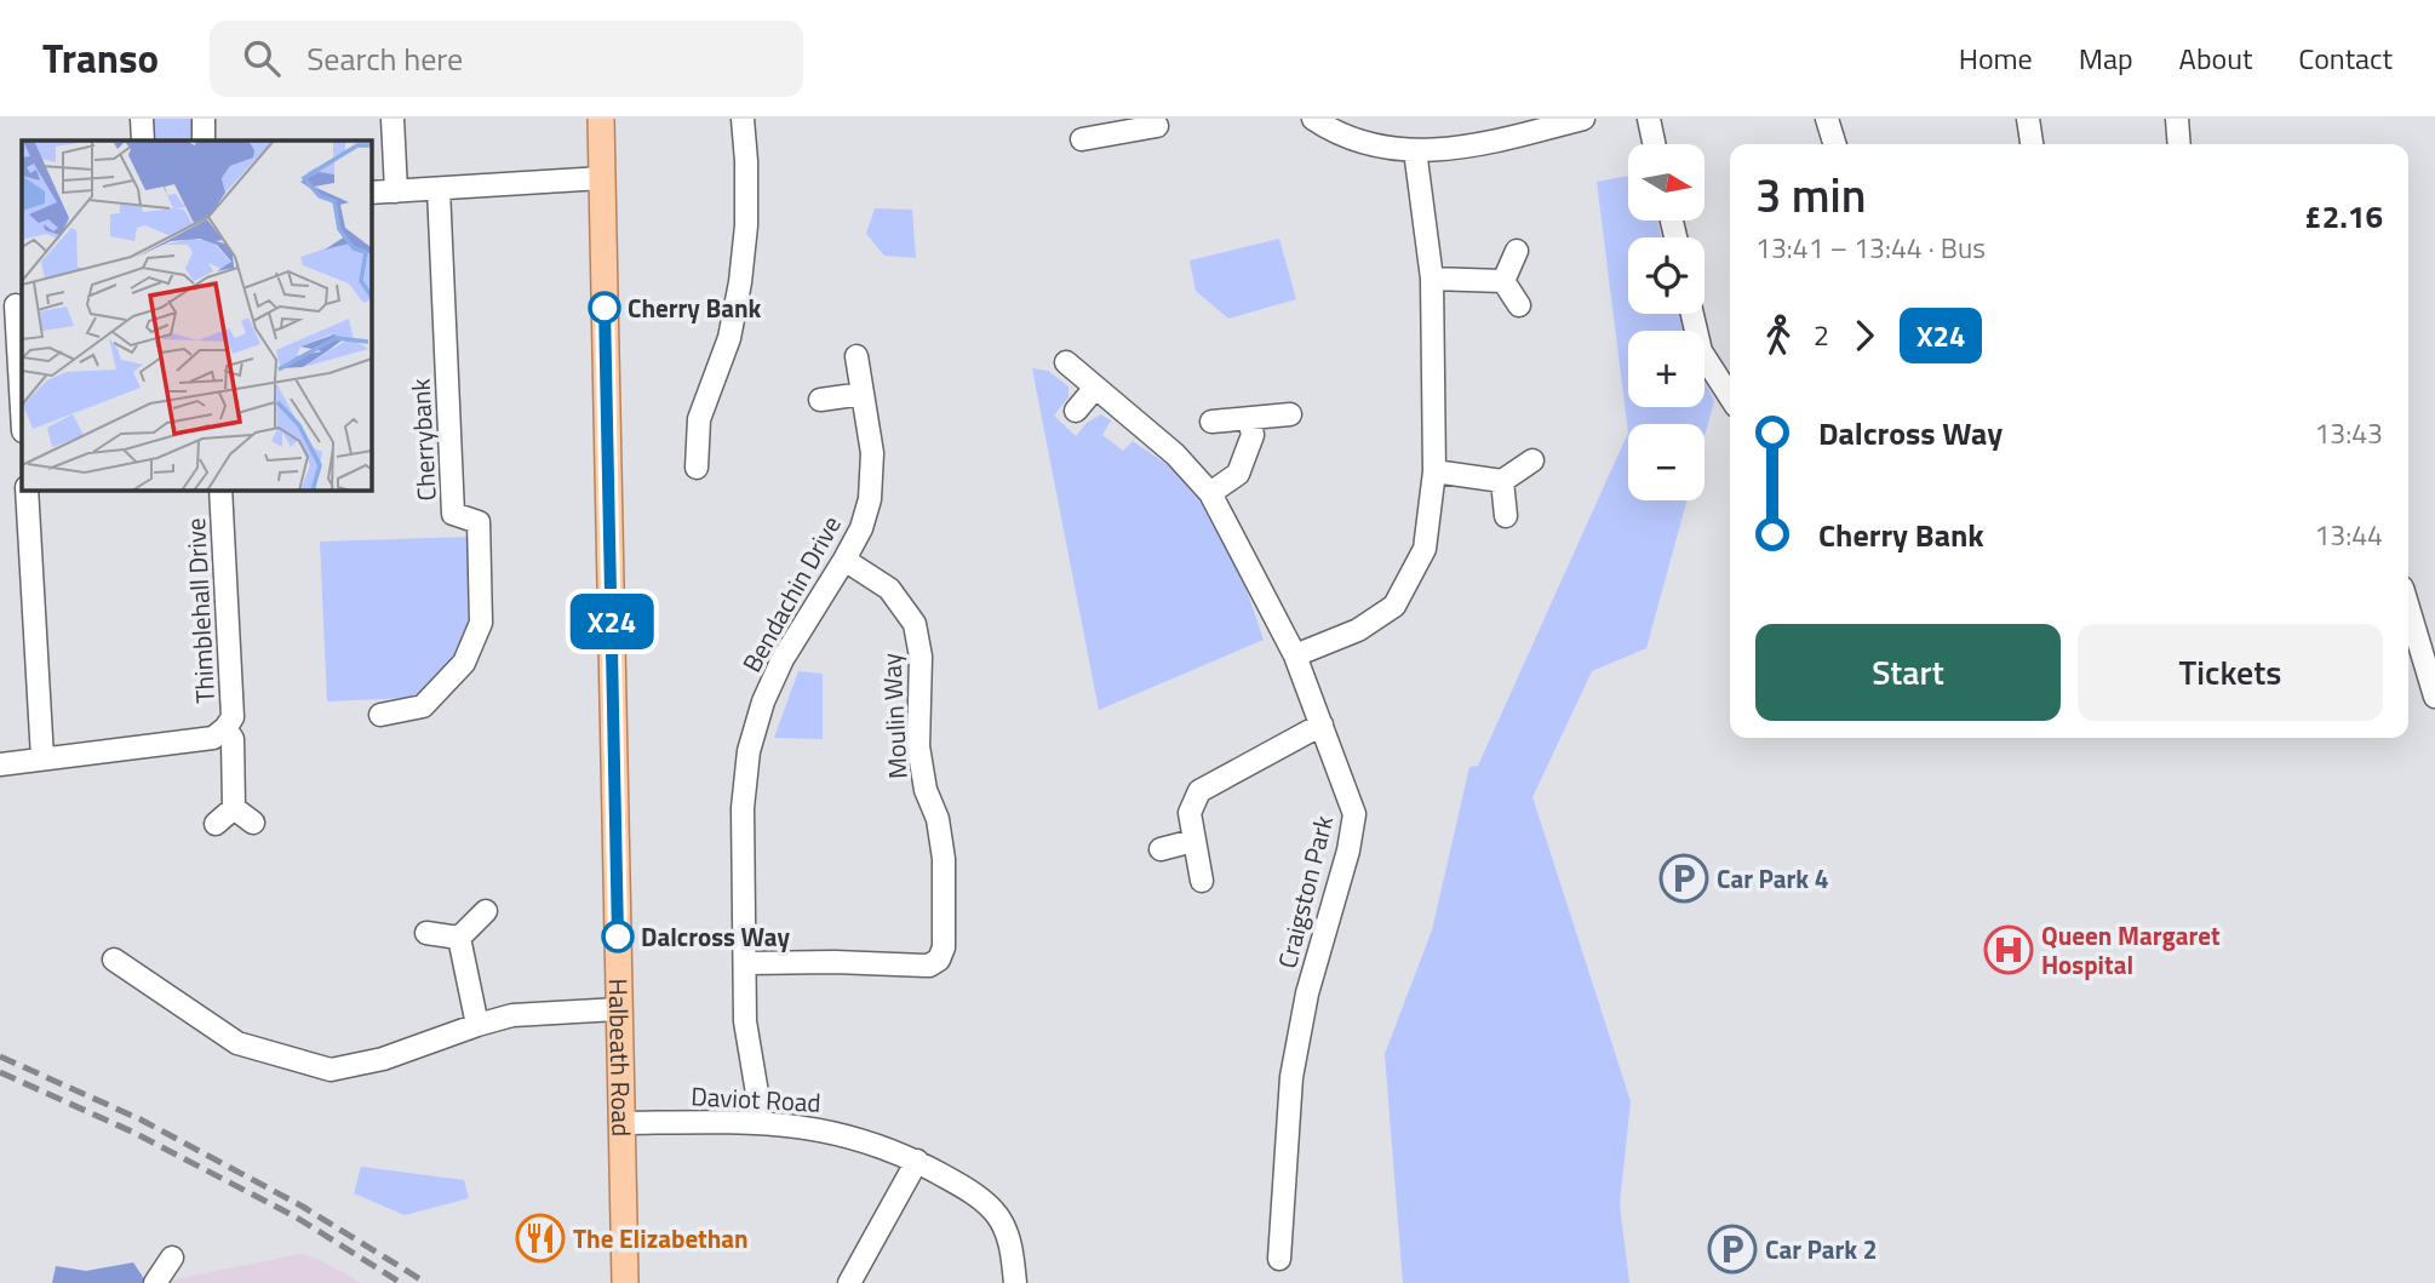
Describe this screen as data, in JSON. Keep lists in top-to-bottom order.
{
  "streets": {
    "main road": ["Halbeath Road"],
    "street": [
      "Cherrybank",
      "Bendachin Drive",
      "Thimblehall Drive",
      "Moulin Way",
      "Craigston Park",
      "Daviot Road"
    ]
  },
  "crossings": [
    ["Bendachin Drive", "Moulin Way"],
    ["Bendachin Drive", "Daviot Road"],
    ["Halbeath Road", "Daviot Road"]
  ],
  "places": {
    "other": ["Cherry Bank", "Dalcross Way"],
    "parking": ["Car Park 4", "Car Park 2"],
    "hospital": ["Queen Margaret Hospital"],
    "restaurant": ["The Elizabethan"]
  },
  "lines": ["bus line X24"],
  "north": "right",
  "page": {
    "header": "Transo",
    "search": "Search here",
    "nav": [
      "Home",
      "Map",
      "About",
      "Contact"
    ],
    "on_map": "X24",
    "map_buttons": ["+", "−"],
    "heading": ["3 min", "13:41 – 13:44 · Bus", "£2.16"],
    "legs": ["2", "X24"],
    "list": [
      {
        "name": "Dalcross Way",
        "value": "13:43"
      },
      {
        "name": "Cherry Bank",
        "value": "13:44"
      }
    ],
    "buttons": ["Start", "Tickets"]
  }
}
